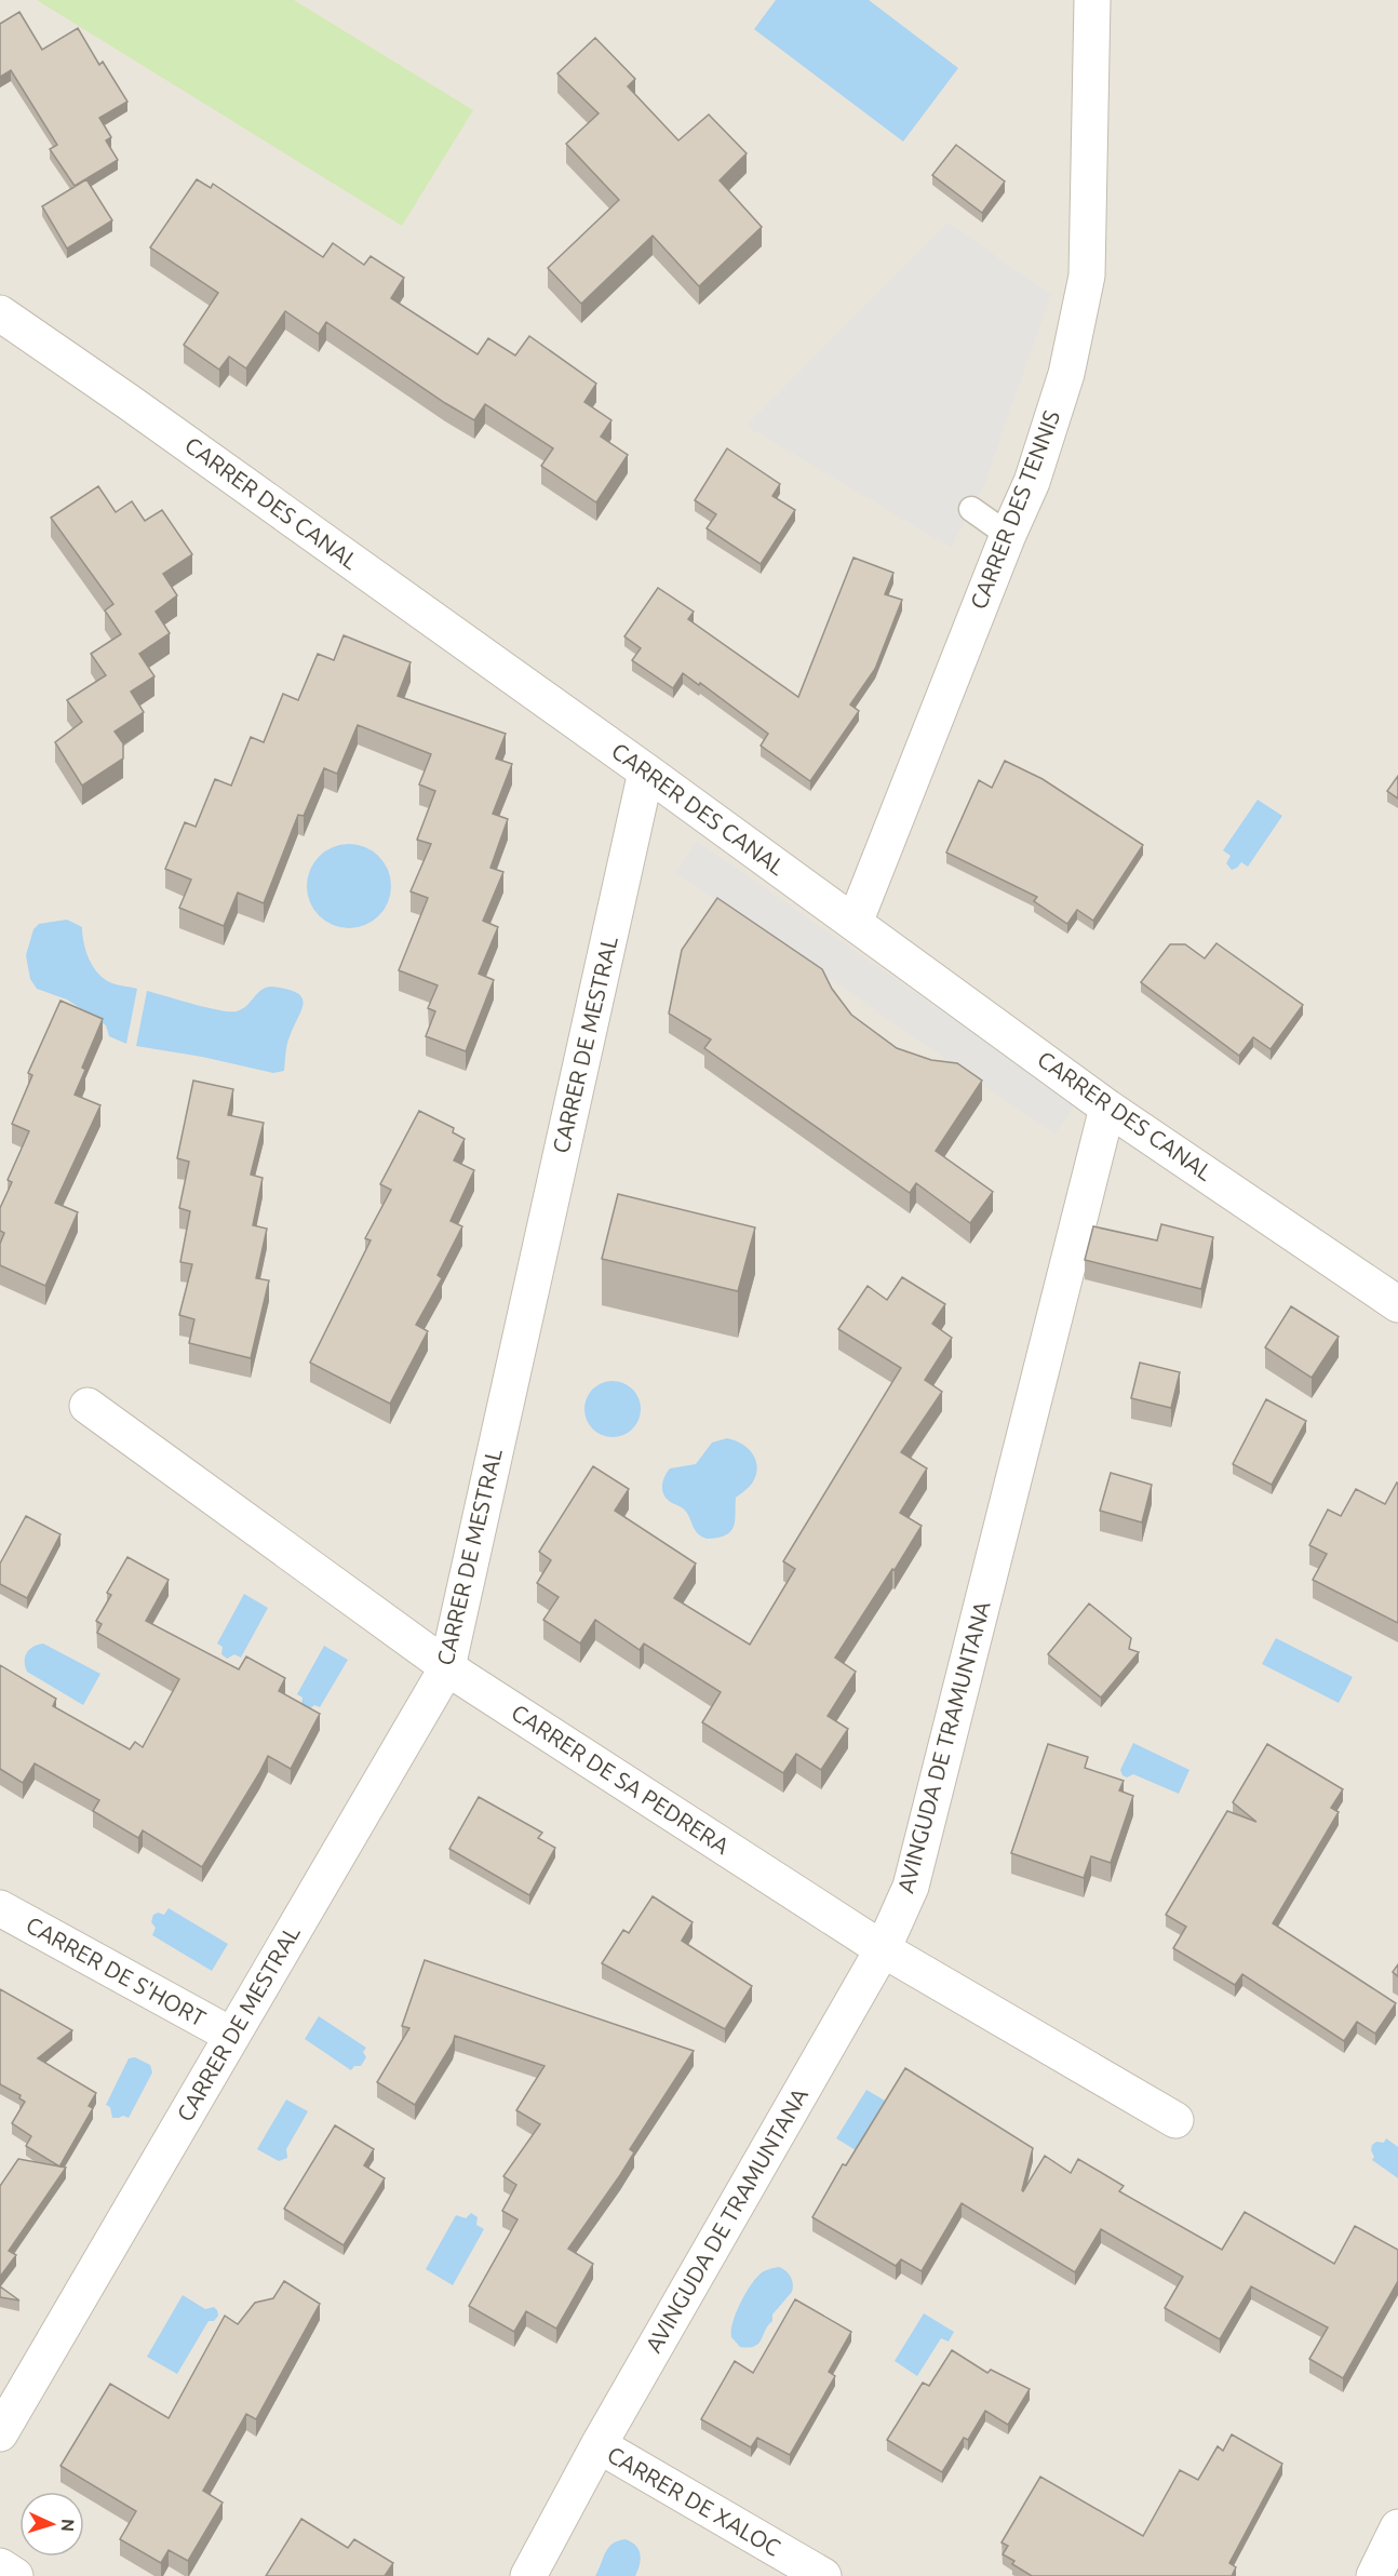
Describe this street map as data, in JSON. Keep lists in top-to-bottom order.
{
  "streets": {
    "street": [
      "CARRER DES CANAL",
      "CARRER DES TENNIS",
      "CARRER DE MESTRAL",
      "AVINGUDA DE TRAMUNTANA",
      "CARRER DE SA PEDRERA",
      "CARRER DE S'HORT",
      "CARRER DE XALOC"
    ]
  },
  "crossings": [
    ["CARRER DES CANAL", "CARRER DES TENNIS"],
    ["CARRER DES CANAL", "CARRER DE MESTRAL"],
    ["CARRER DES CANAL", "AVINGUDA DE TRAMUNTANA"],
    ["CARRER DE MESTRAL", "CARRER DE SA PEDRERA"],
    ["CARRER DE MESTRAL", "CARRER DE S'HORT"],
    ["AVINGUDA DE TRAMUNTANA", "CARRER DE SA PEDRERA"],
    ["AVINGUDA DE TRAMUNTANA", "CARRER DE XALOC"]
  ],
  "north": "right"
}
